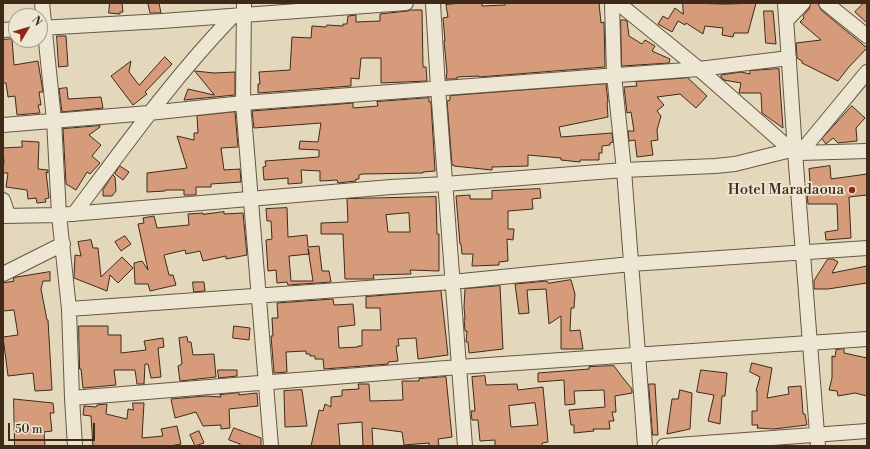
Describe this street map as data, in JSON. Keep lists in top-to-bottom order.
{
  "places": ["Hotel Maradaoua"],
  "scale_bar": "50 m",
  "north": "top right"
}
